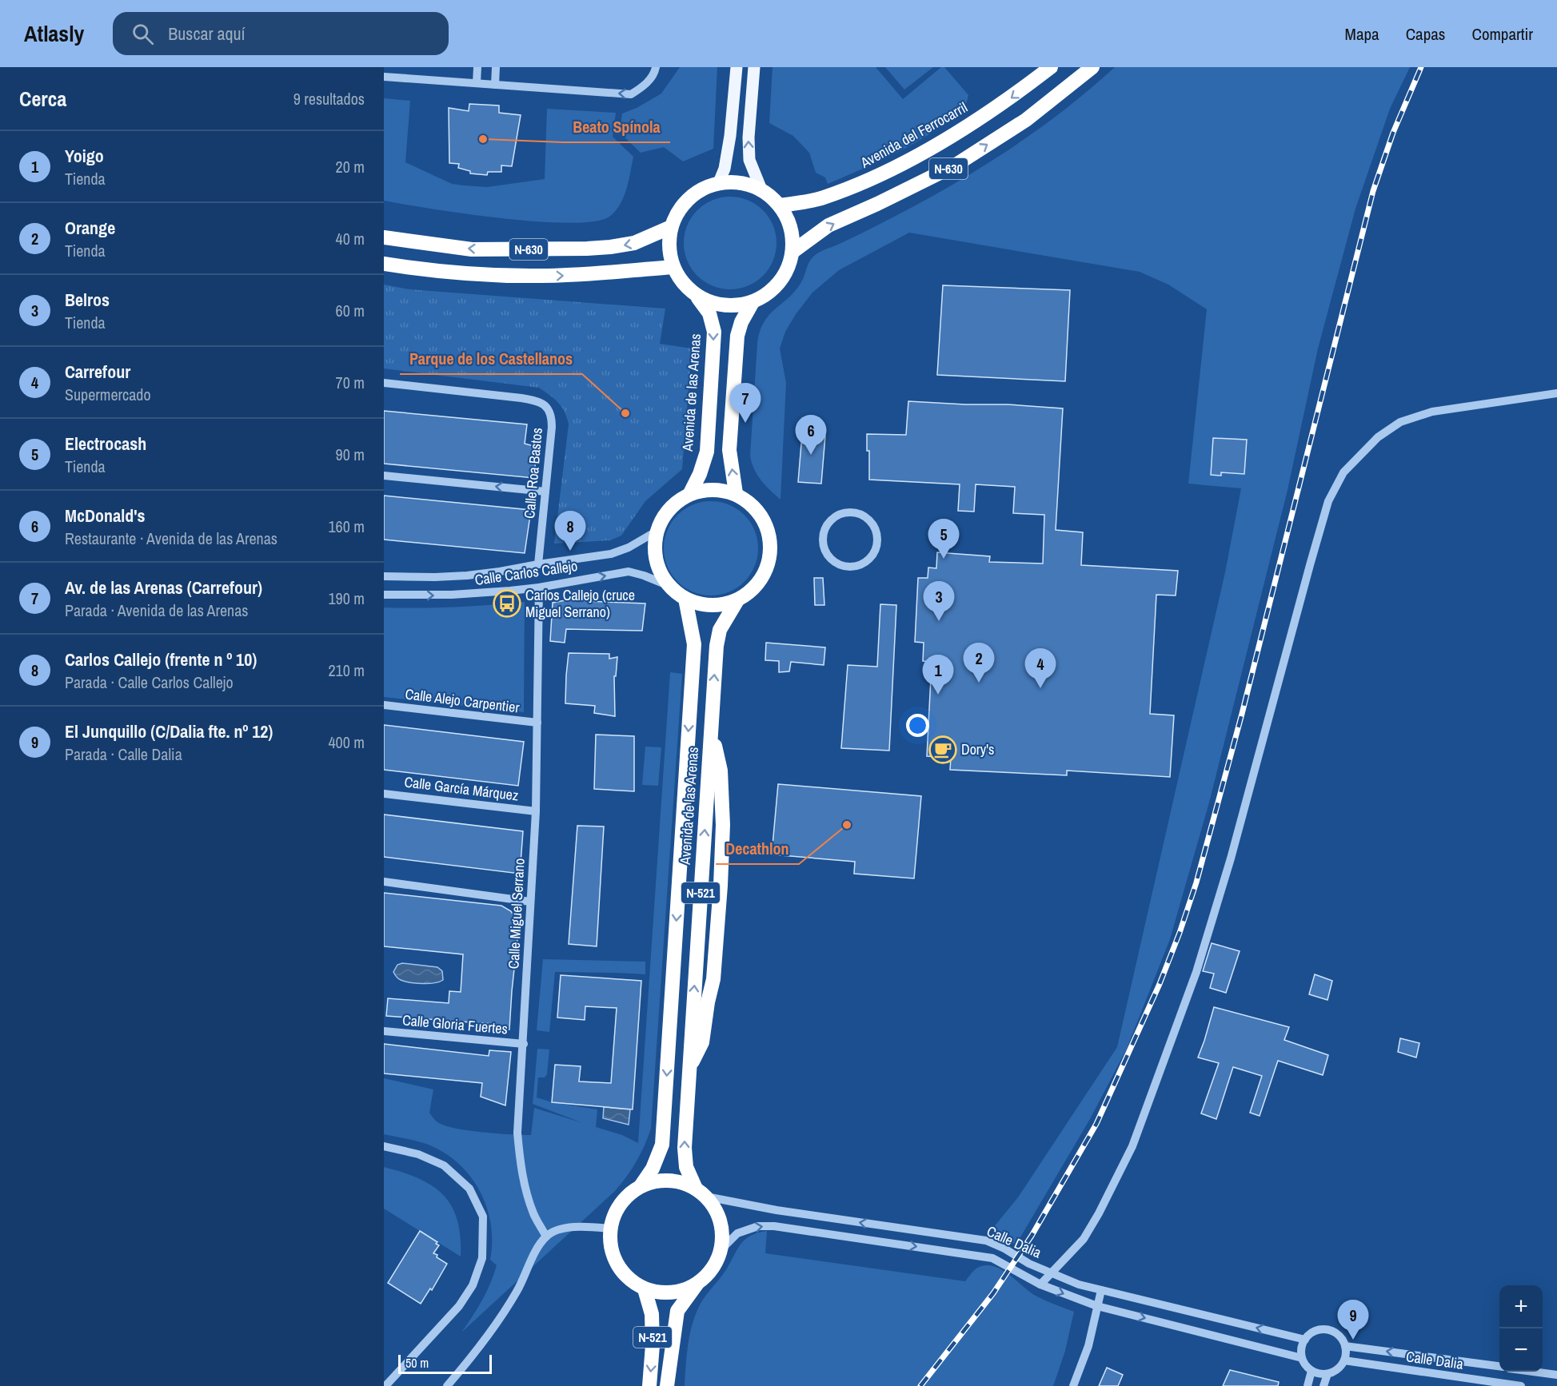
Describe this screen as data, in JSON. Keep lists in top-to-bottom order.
{
  "streets": {
    "highway": [
      "Avenida del Ferrocarril",
      "N-630",
      "Avenida de las Arenas",
      "N-521"
    ],
    "street": [
      "Calle Roa Bastos",
      "Calle Carlos Callejo",
      "Calle Alejo Carpentier",
      "Calle García Márquez",
      "Calle Miguel Serrano",
      "Calle Gloria Fuertes",
      "Calle Dalia"
    ]
  },
  "crossings": [
    ["Avenida del Ferrocarril", "N-630"],
    ["Avenida del Ferrocarril", "Avenida de las Arenas"],
    ["N-630", "Avenida de las Arenas"],
    ["Avenida de las Arenas", "Calle Carlos Callejo"],
    ["Avenida de las Arenas", "N-521"],
    ["Avenida de las Arenas", "Calle Dalia"],
    ["Calle Roa Bastos", "Calle Carlos Callejo"],
    ["Calle Carlos Callejo", "N-521"],
    ["Calle Carlos Callejo", "Calle Miguel Serrano"],
    ["Calle Alejo Carpentier", "Calle Miguel Serrano"],
    ["Calle García Márquez", "Calle Miguel Serrano"],
    ["N-521", "Calle Dalia"],
    ["Calle Miguel Serrano", "Calle Gloria Fuertes"]
  ],
  "places": {
    "other": ["Beato Spínola", "Parque de los Castellanos", "Decathlon"],
    "bus stop": ["Carlos Callejo (cruce Miguel Serrano)"],
    "cafe": ["Dory's"]
  },
  "scale_bar": "50 m",
  "page": {
    "header": "Atlasly",
    "search": "Buscar aquí",
    "nav": ["Mapa", "Capas", "Compartir"],
    "heading": ["Cerca", "9 resultados"],
    "list": [
      {
        "mark": "1",
        "name": "Yoigo",
        "note": "Tienda",
        "value": "20 m"
      },
      {
        "mark": "2",
        "name": "Orange",
        "note": "Tienda",
        "value": "40 m"
      },
      {
        "mark": "3",
        "name": "Belros",
        "note": "Tienda",
        "value": "60 m"
      },
      {
        "mark": "4",
        "name": "Carrefour",
        "note": "Supermercado",
        "value": "70 m"
      },
      {
        "mark": "5",
        "name": "Electrocash",
        "note": "Tienda",
        "value": "90 m"
      },
      {
        "mark": "6",
        "name": "McDonald's",
        "note": "Restaurante · Avenida de las Arenas",
        "value": "160 m"
      },
      {
        "mark": "7",
        "name": "Av. de las Arenas (Carrefour)",
        "note": "Parada · Avenida de las Arenas",
        "value": "190 m"
      },
      {
        "mark": "8",
        "name": "Carlos Callejo (frente n º 10)",
        "note": "Parada · Calle Carlos Callejo",
        "value": "210 m"
      },
      {
        "mark": "9",
        "name": "El Junquillo (C/Dalia fte. nº 12)",
        "note": "Parada · Calle Dalia",
        "value": "400 m"
      }
    ],
    "pins": [
      "7",
      "6",
      "8",
      "5",
      "3",
      "2",
      "4",
      "1",
      "9"
    ],
    "map_buttons": ["+", "−"],
    "scale": "50 m"
  }
}
